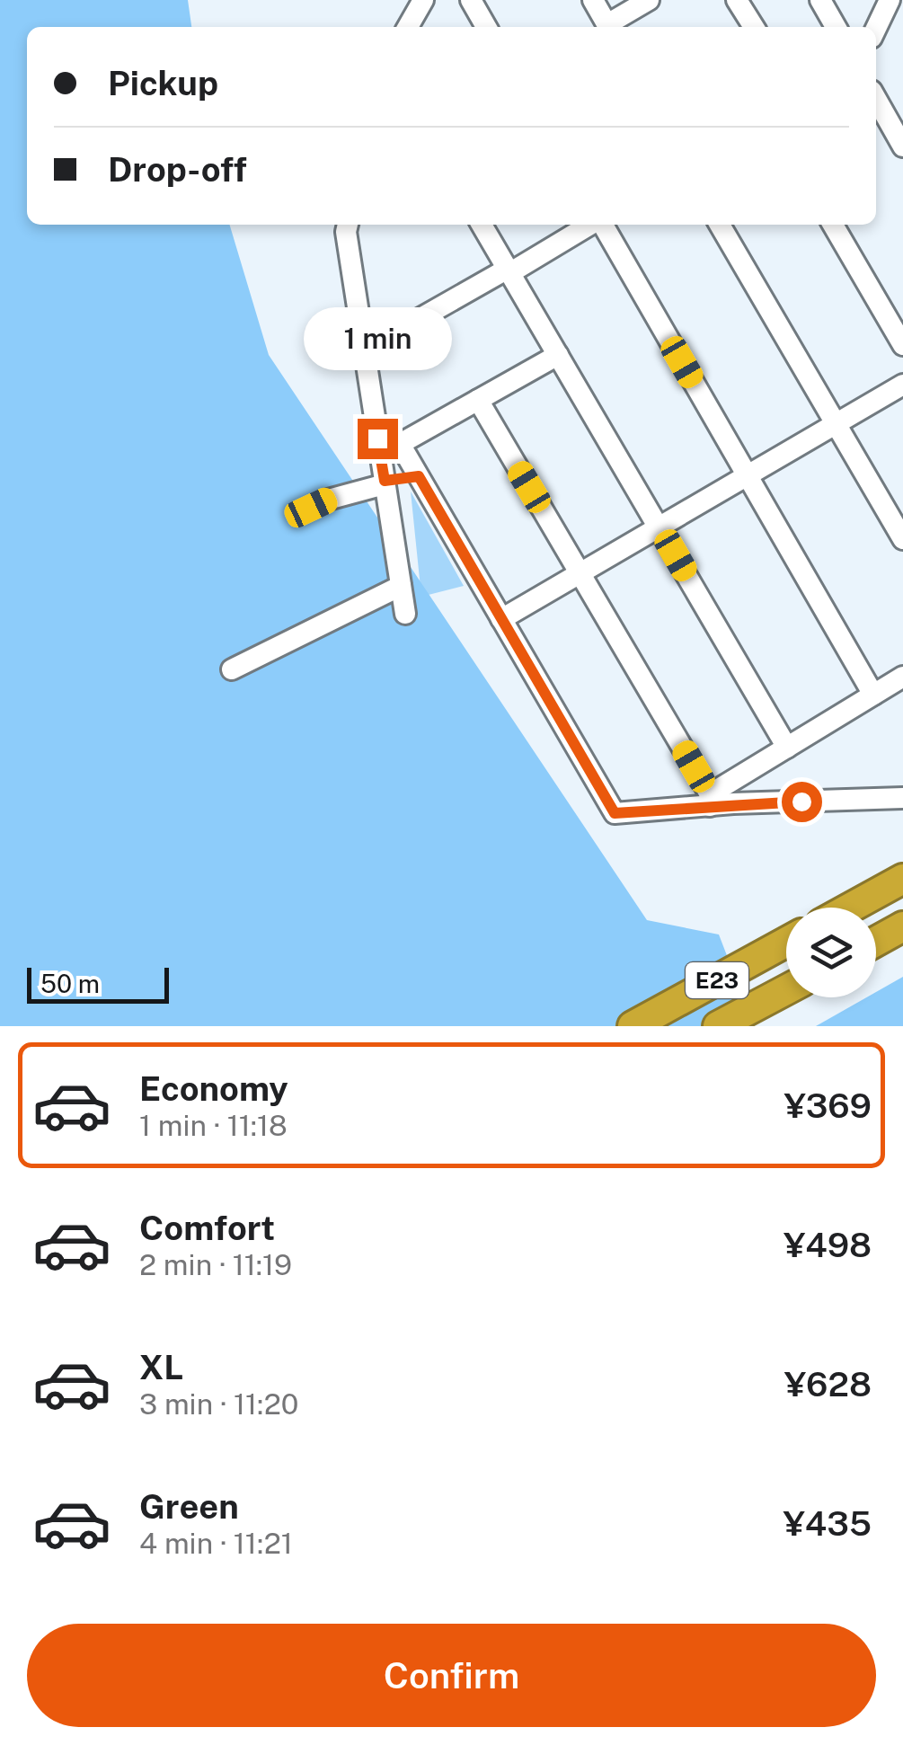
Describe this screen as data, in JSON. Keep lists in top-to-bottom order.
{
  "streets": {
    "highway": ["E23"]
  },
  "scale_bar": "50 m",
  "page": {
    "banner": ["Pickup", "Drop-off"],
    "bubble": "1 min",
    "scale": "50 m",
    "list": [
      {
        "name": "Economy",
        "note": "1 min · 11:18",
        "value": "¥369"
      },
      {
        "name": "Comfort",
        "note": "2 min · 11:19",
        "value": "¥498"
      },
      {
        "name": "XL",
        "note": "3 min · 11:20",
        "value": "¥628"
      },
      {
        "name": "Green",
        "note": "4 min · 11:21",
        "value": "¥435"
      }
    ],
    "buttons": "Confirm"
  }
}
